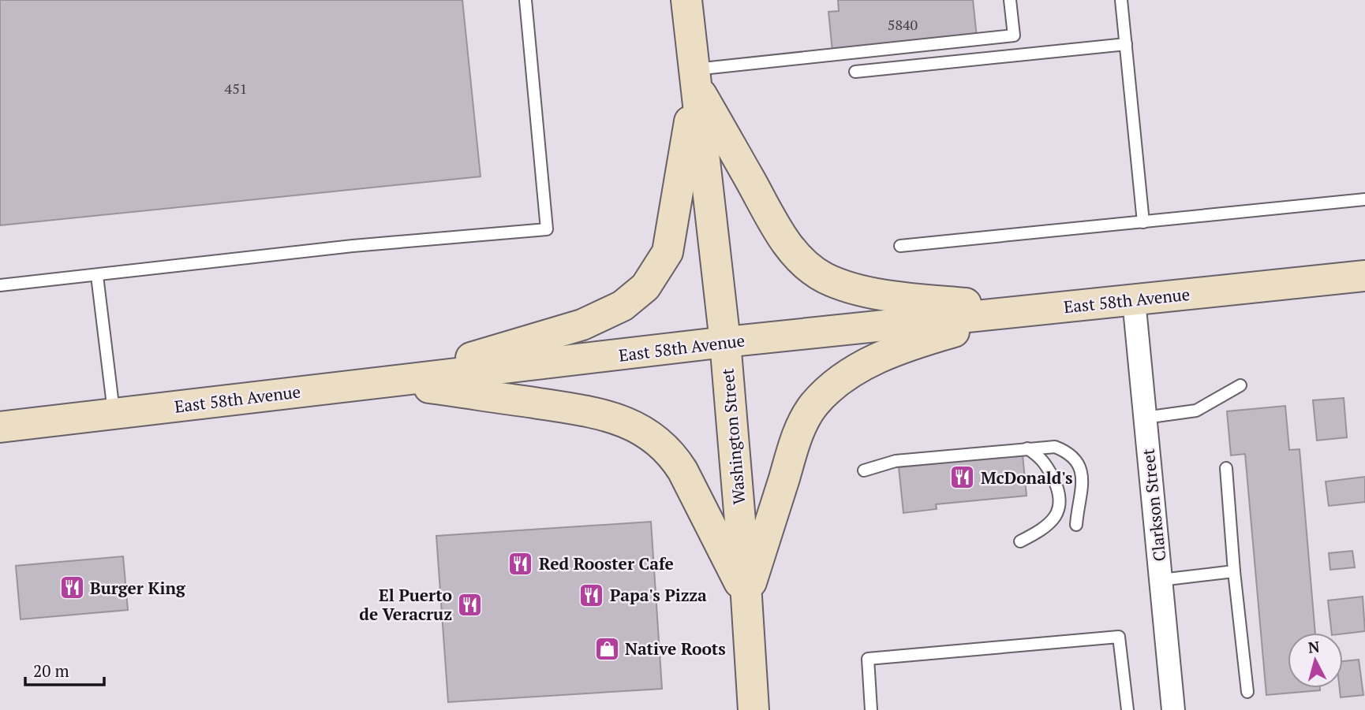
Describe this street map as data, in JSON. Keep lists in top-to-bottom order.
{
  "streets": {
    "main road": ["East 58th Avenue", "Washington Street"],
    "street": ["Clarkson Street"]
  },
  "crossings": [
    ["East 58th Avenue", "Washington Street"],
    ["East 58th Avenue", "Clarkson Street"]
  ],
  "places": {
    "restaurant": [
      "McDonald's",
      "Red Rooster Cafe",
      "Burger King",
      "Papa's Pizza",
      "El Puerto de Veracruz"
    ],
    "shop": ["Native Roots"]
  },
  "house_numbers": ["5840", "451"],
  "scale_bar": "20 m",
  "north": "top"
}
